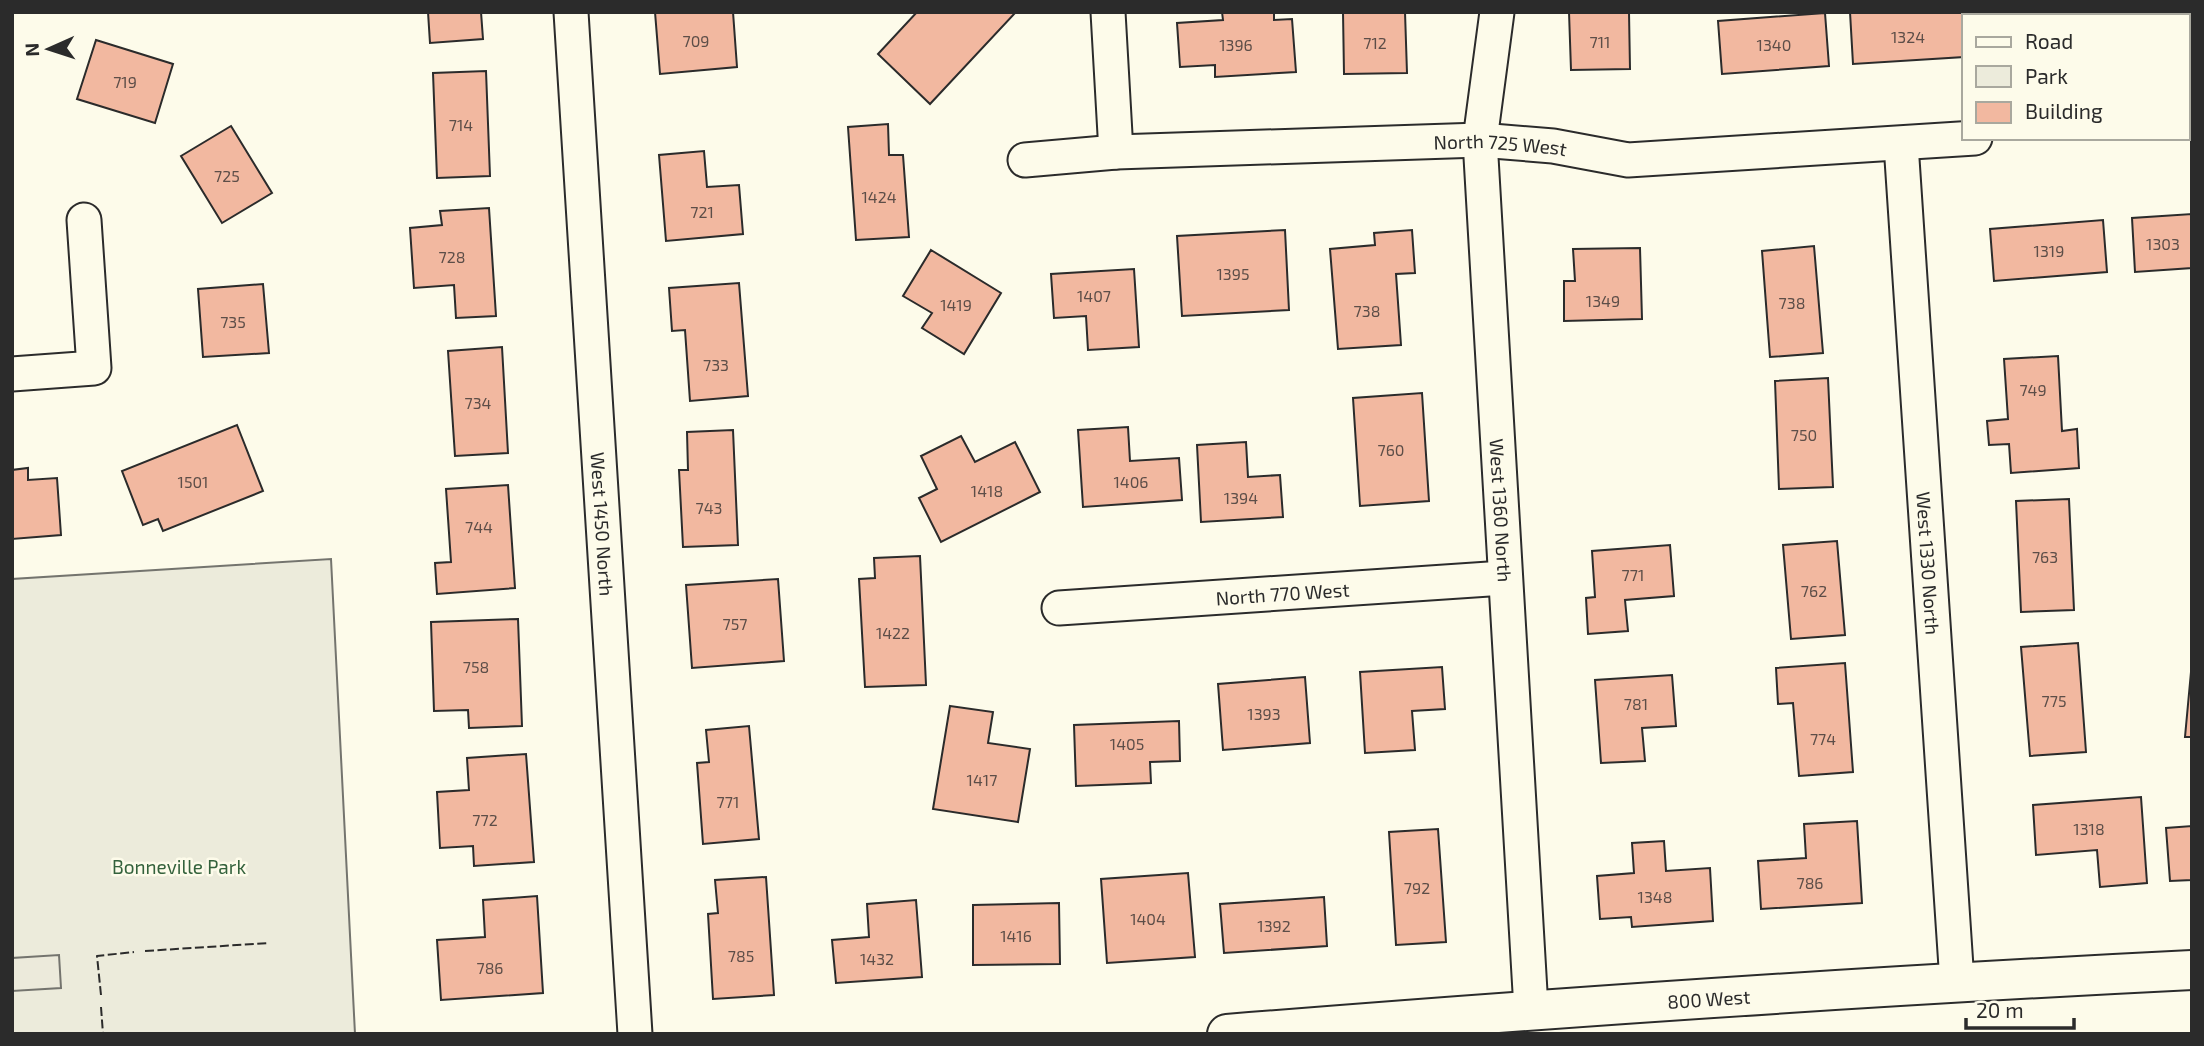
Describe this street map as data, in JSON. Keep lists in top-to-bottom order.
{
  "streets": {
    "street": [
      "North 725 West",
      "West 1360 North",
      "West 1450 North",
      "West 1330 North",
      "North 770 West",
      "800 West"
    ]
  },
  "crossings": [
    ["North 725 West", "West 1360 North"],
    ["North 725 West", "West 1330 North"],
    ["West 1360 North", "North 770 West"],
    ["West 1360 North", "800 West"],
    ["West 1330 North", "800 West"]
  ],
  "parks": ["Bonneville Park"],
  "house_numbers": [
    "1324",
    "709",
    "711",
    "712",
    "1396",
    "1340",
    "719",
    "714",
    "725",
    "1424",
    "721",
    "1303",
    "1319",
    "728",
    "1395",
    "1407",
    "1349",
    "738",
    "1419",
    "738",
    "735",
    "733",
    "749",
    "734",
    "750",
    "760",
    "1501",
    "1406",
    "1418",
    "1394",
    "743",
    "744",
    "763",
    "771",
    "762",
    "757",
    "1422",
    "758",
    "775",
    "781",
    "1393",
    "774",
    "1405",
    "1417",
    "771",
    "772",
    "1318",
    "786",
    "792",
    "1348",
    "1404",
    "1392",
    "1416",
    "785",
    "1432",
    "786"
  ],
  "legend": ["Road", "Park", "Building"],
  "scale_bar": "20 m",
  "north": "left"
}
